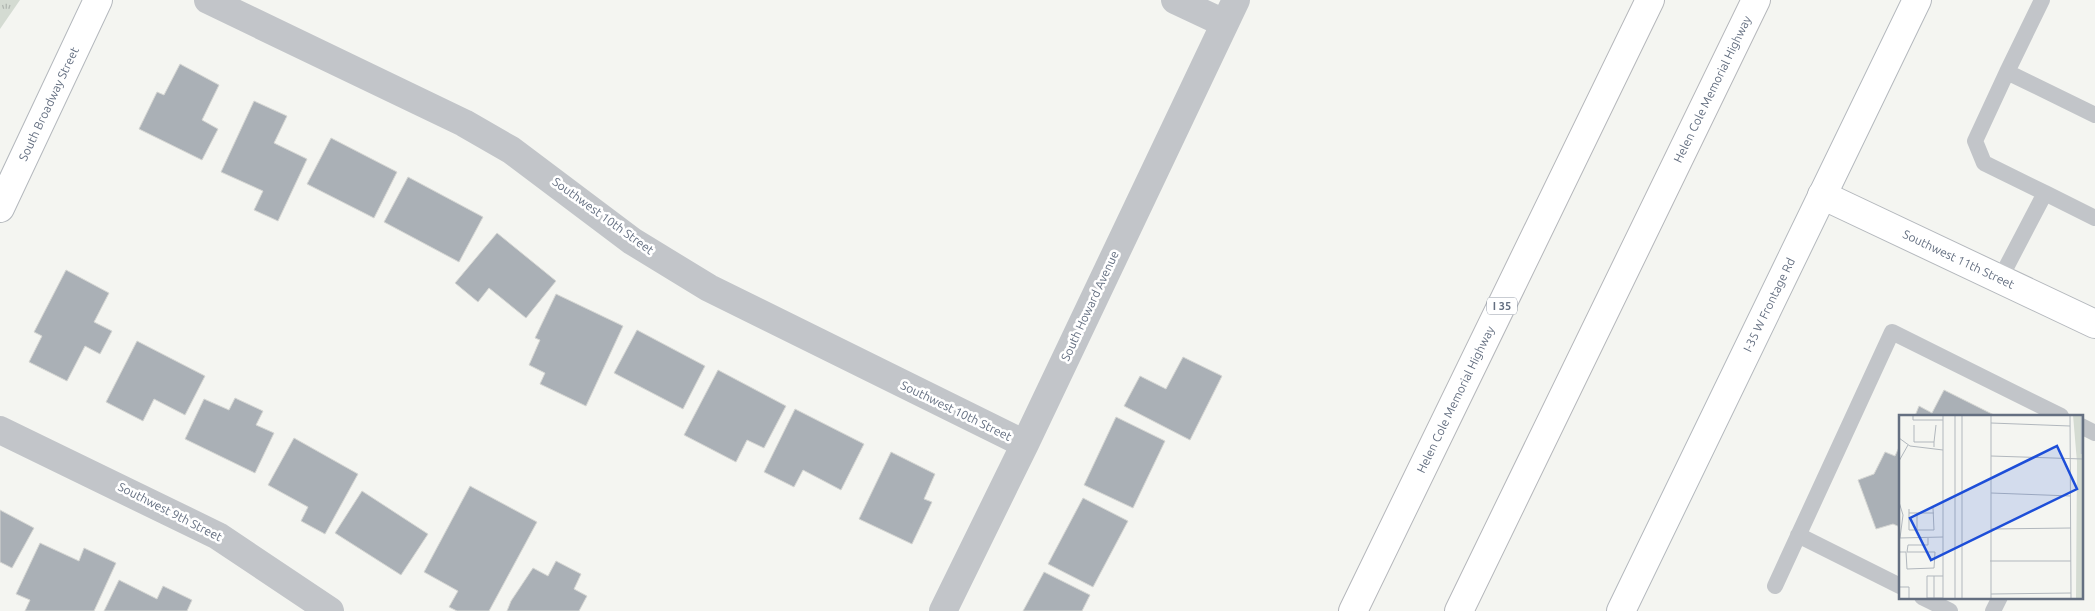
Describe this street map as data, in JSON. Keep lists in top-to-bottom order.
{
  "streets": {
    "main road": [
      "Helen Cole Memorial Highway",
      "South Broadway Street",
      "Southwest 11th Street",
      "I-35 W Frontage Rd",
      "I 35"
    ],
    "street": ["Southwest 10th Street", "South Howard Avenue", "Southwest 9th Street"]
  },
  "crossings": [
    ["Southwest 10th Street", "South Howard Avenue"],
    ["Southwest 11th Street", "I-35 W Frontage Rd"]
  ]
}
